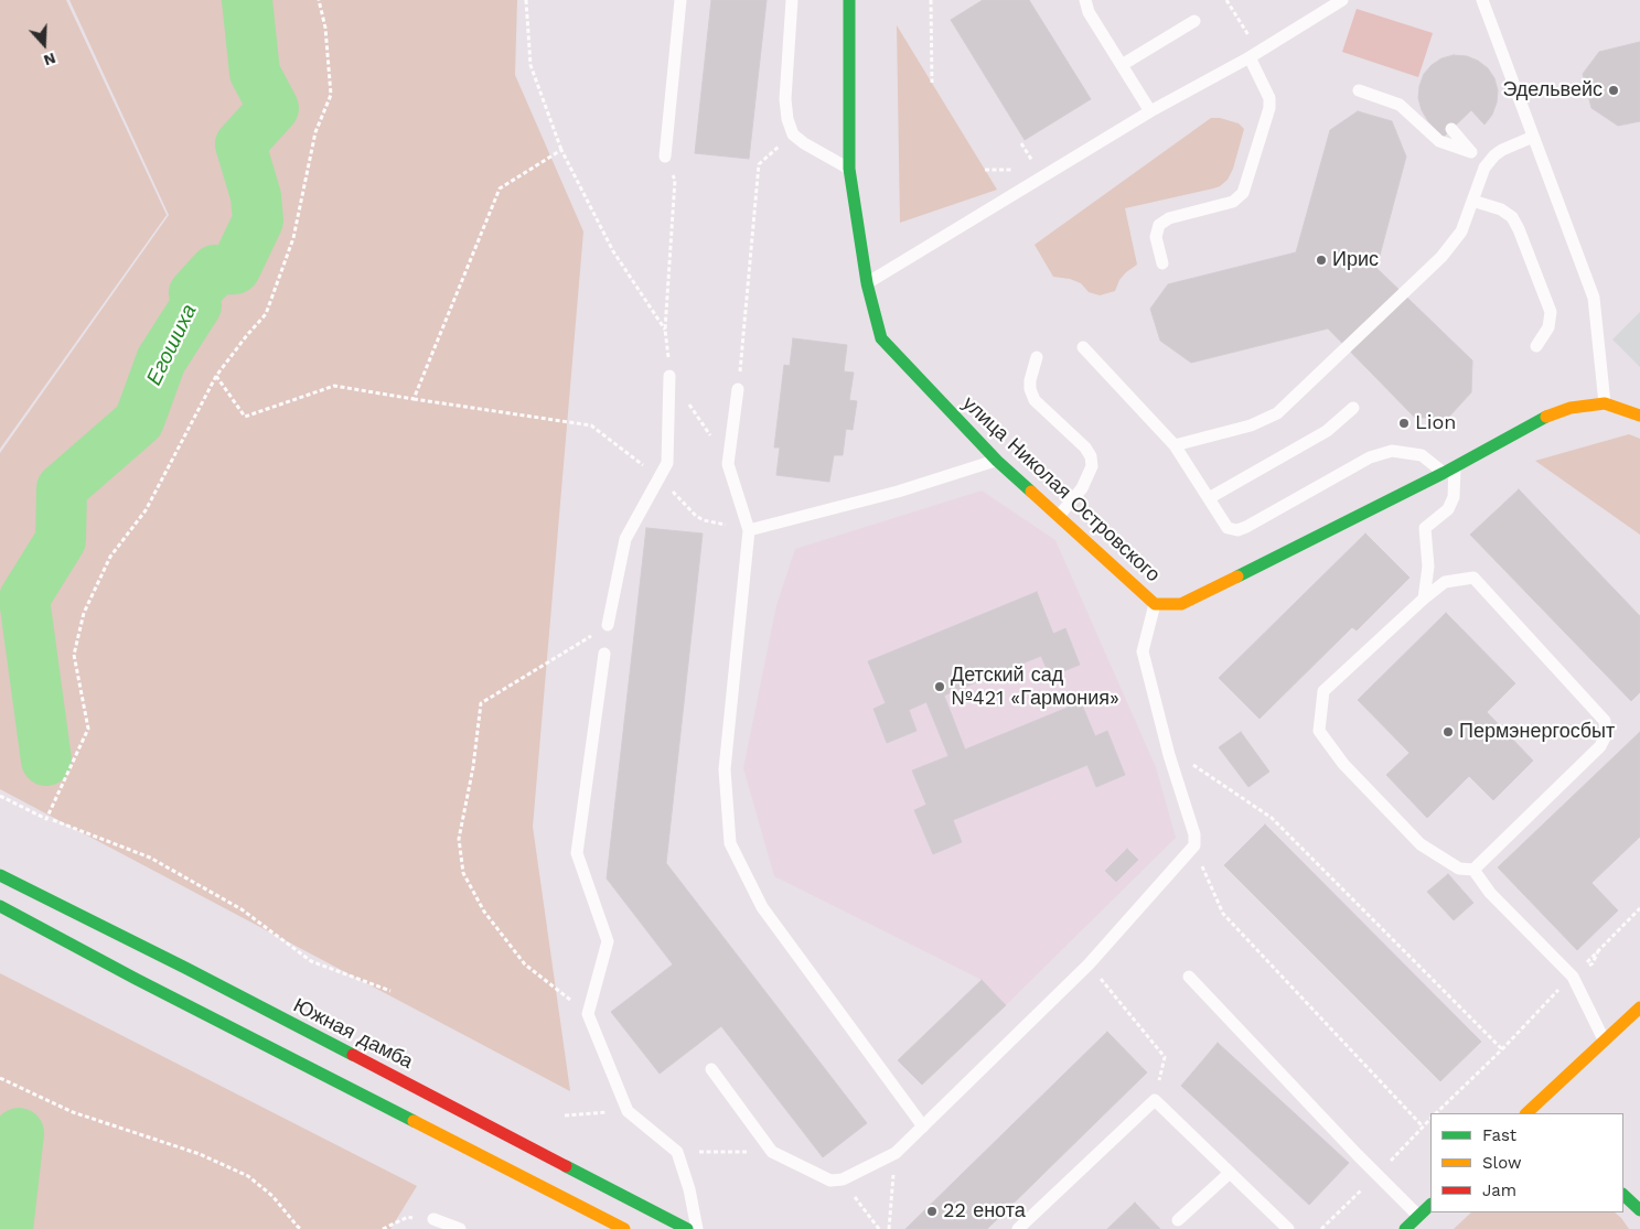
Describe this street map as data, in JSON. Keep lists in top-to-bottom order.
{
  "streets": {
    "main road": ["улица Николая Островского", "Южная дамба"]
  },
  "water": ["Егошиха"],
  "places": [
    "Эдельвейс",
    "Ирис",
    "Lion",
    "Детский сад №421 «Гармония»",
    "Пермэнергосбыт",
    "22 енота"
  ],
  "legend": ["Fast", "Slow", "Jam"],
  "north": "bottom"
}
